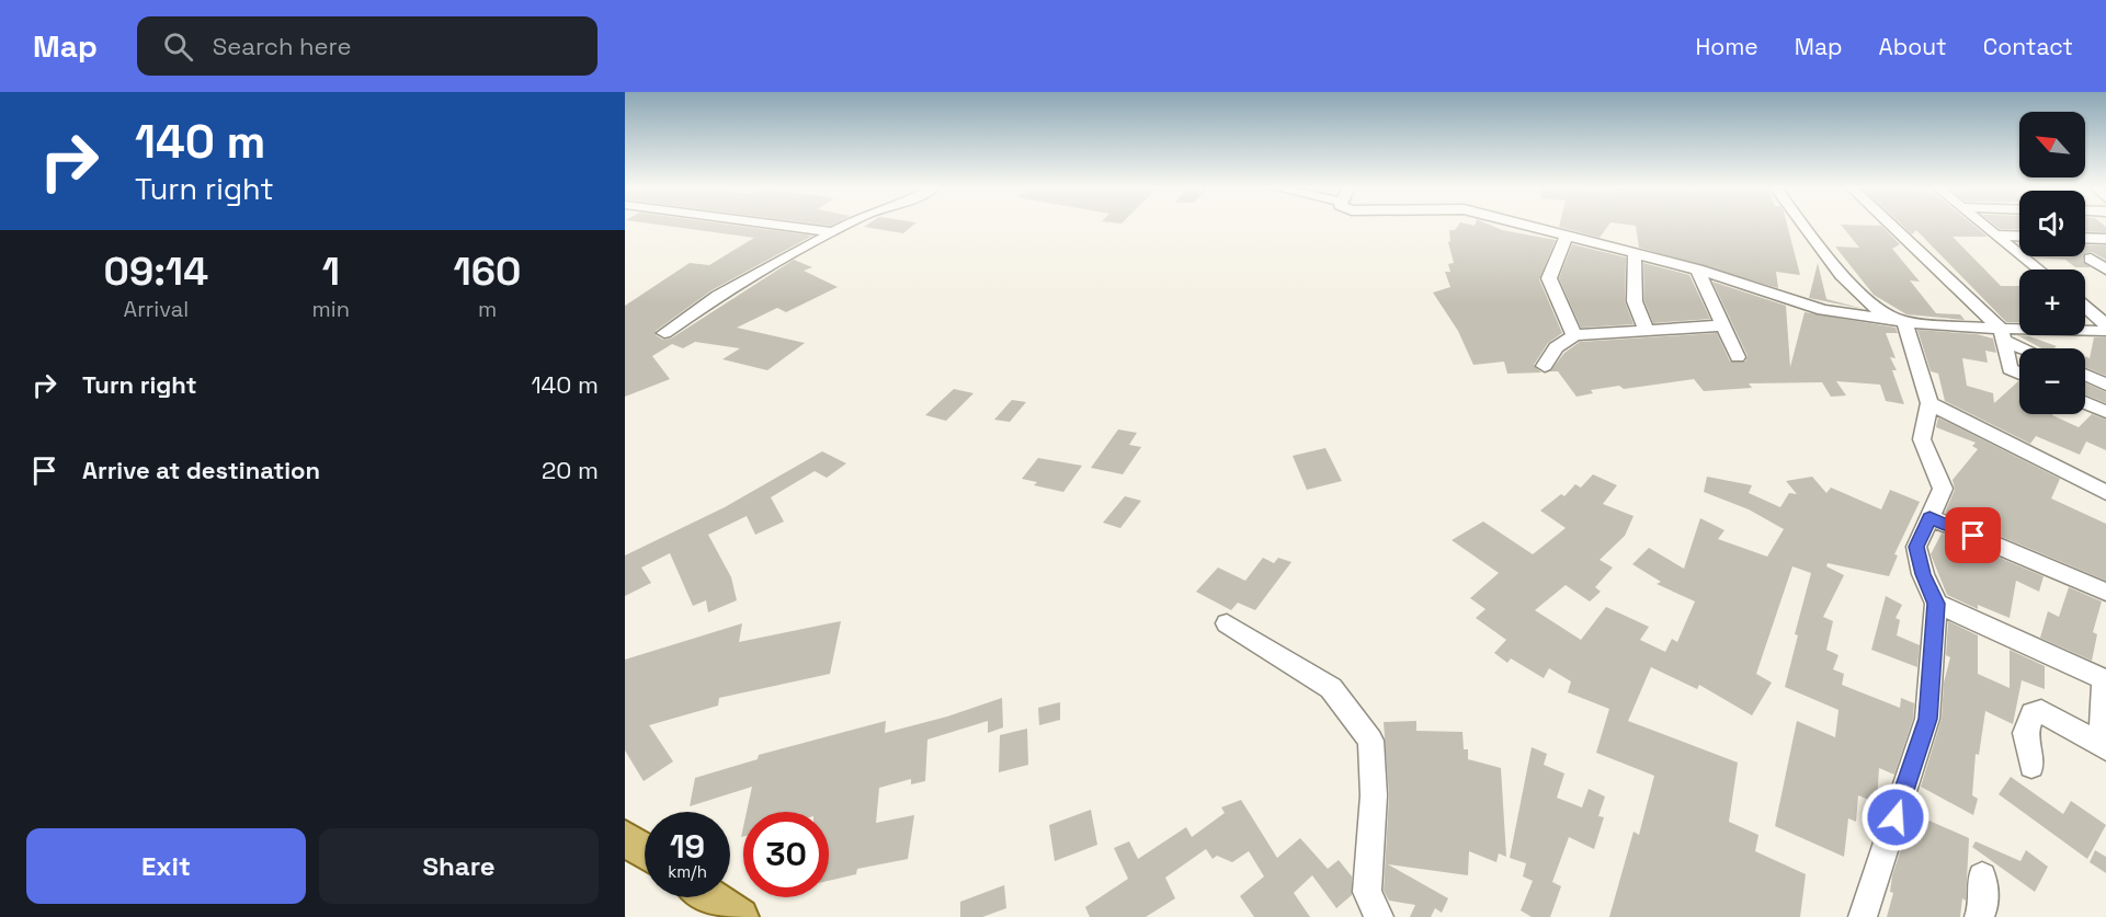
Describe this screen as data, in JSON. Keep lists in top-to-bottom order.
{
  "north": "top left",
  "page": {
    "header": "Map",
    "search": "Search here",
    "nav": [
      "Home",
      "Map",
      "About",
      "Contact"
    ],
    "turn": ["140 m", "Turn right"],
    "map_buttons": ["+", "−"],
    "eta": [
      "09:14",
      "Arrival",
      "1",
      "min",
      "160",
      "m"
    ],
    "list": [
      {
        "name": "Turn right",
        "value": "140 m"
      },
      {
        "name": "Arrive at destination",
        "value": "20 m"
      }
    ],
    "speed": "19 km/h",
    "limit": "30",
    "buttons": ["Exit", "Share"]
  }
}
